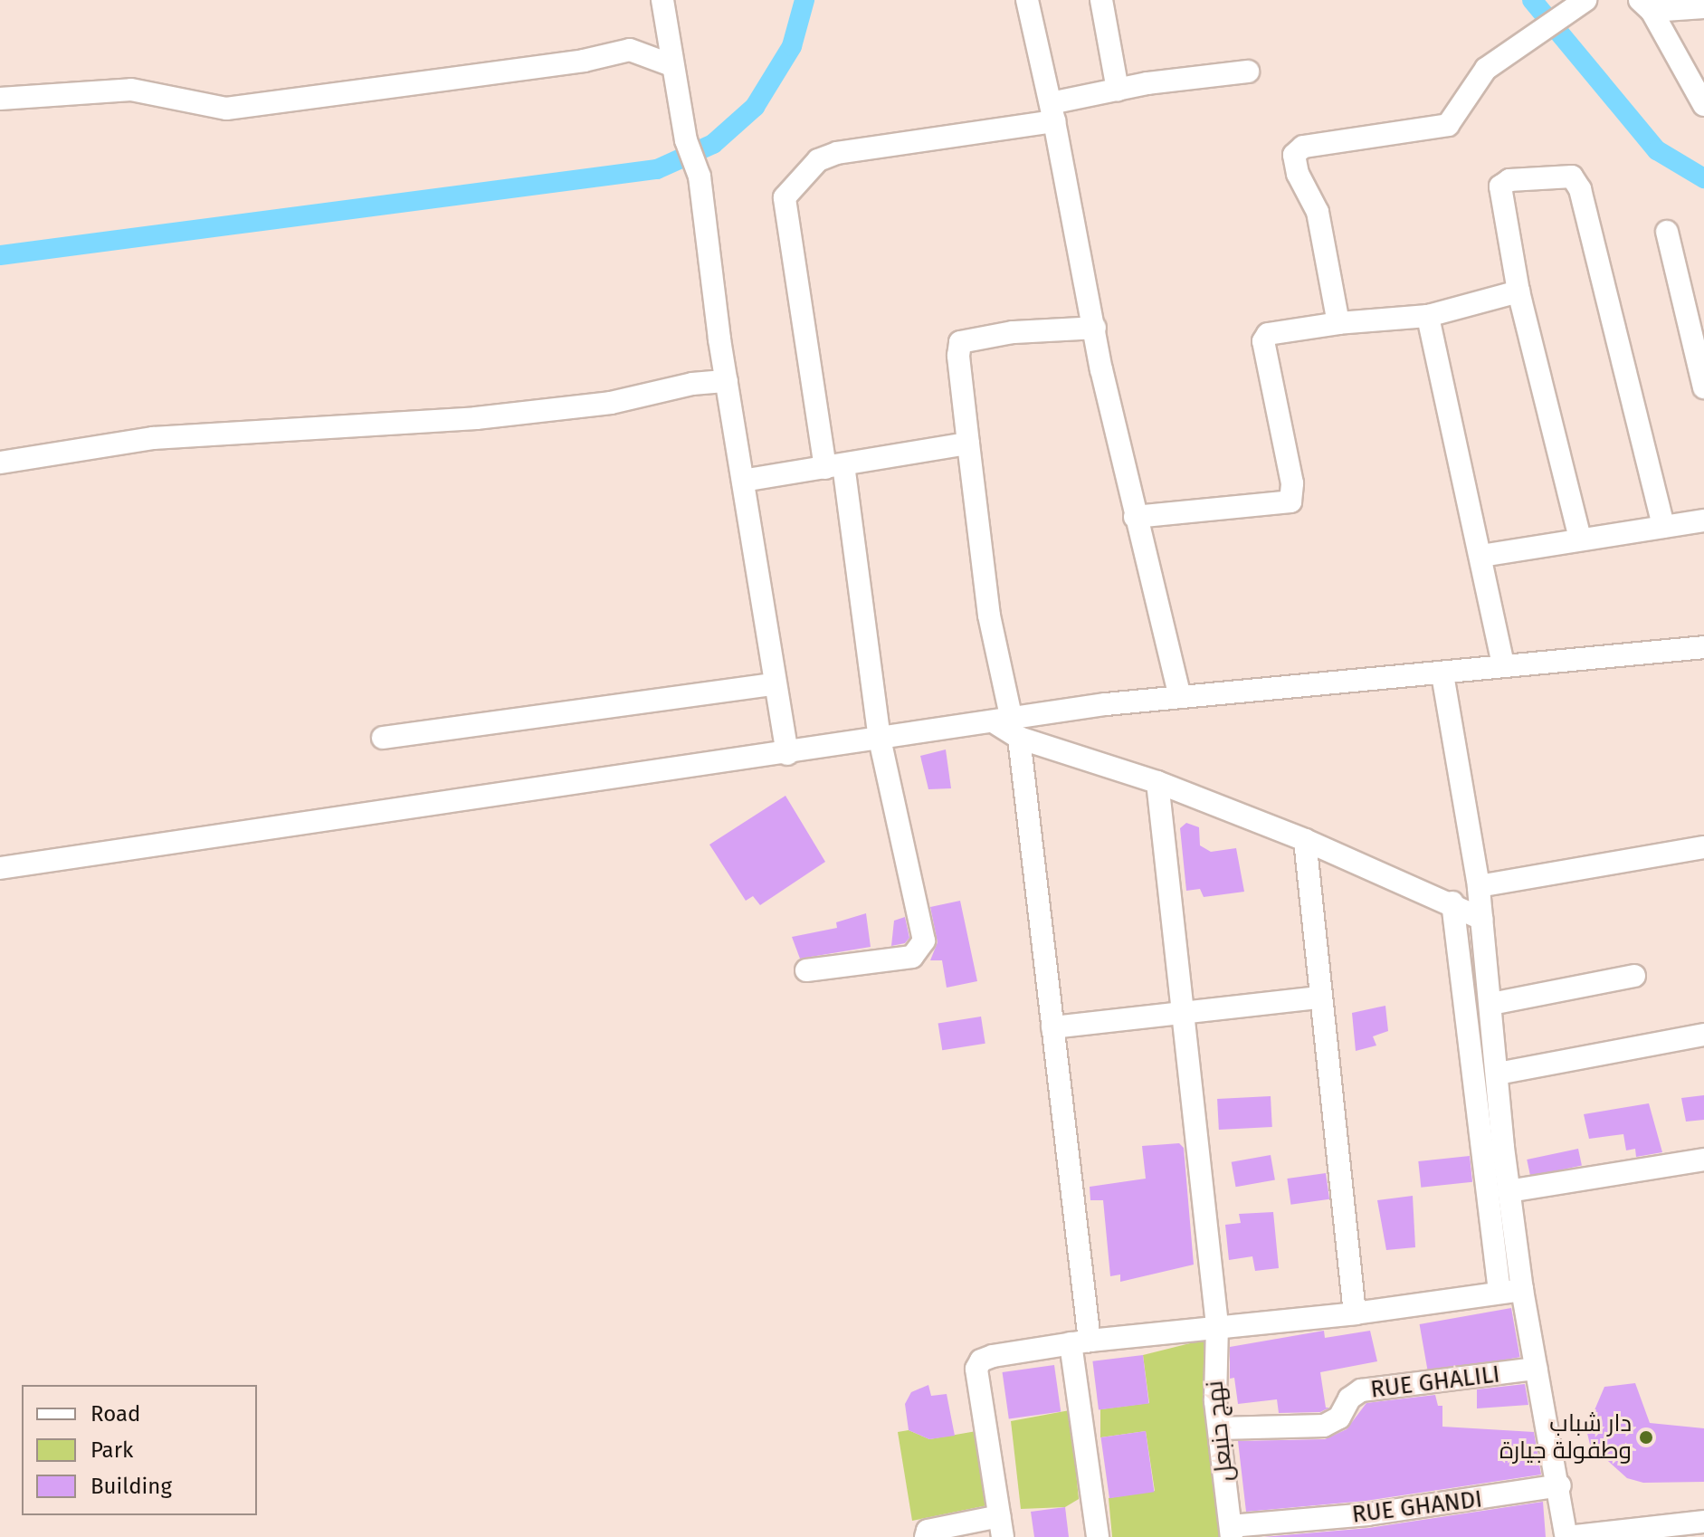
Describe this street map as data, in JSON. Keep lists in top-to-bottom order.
{
  "streets": {
    "street": ["RUE GHALILI", "نهج حنبعل", "RUE GHANDI"]
  },
  "crossings": [
    ["RUE GHALILI", "نهج حنبعل"],
    ["نهج حنبعل", "RUE GHANDI"]
  ],
  "places": ["دار شباب وطفولة جيارة"],
  "legend": ["Road", "Park", "Building"]
}
